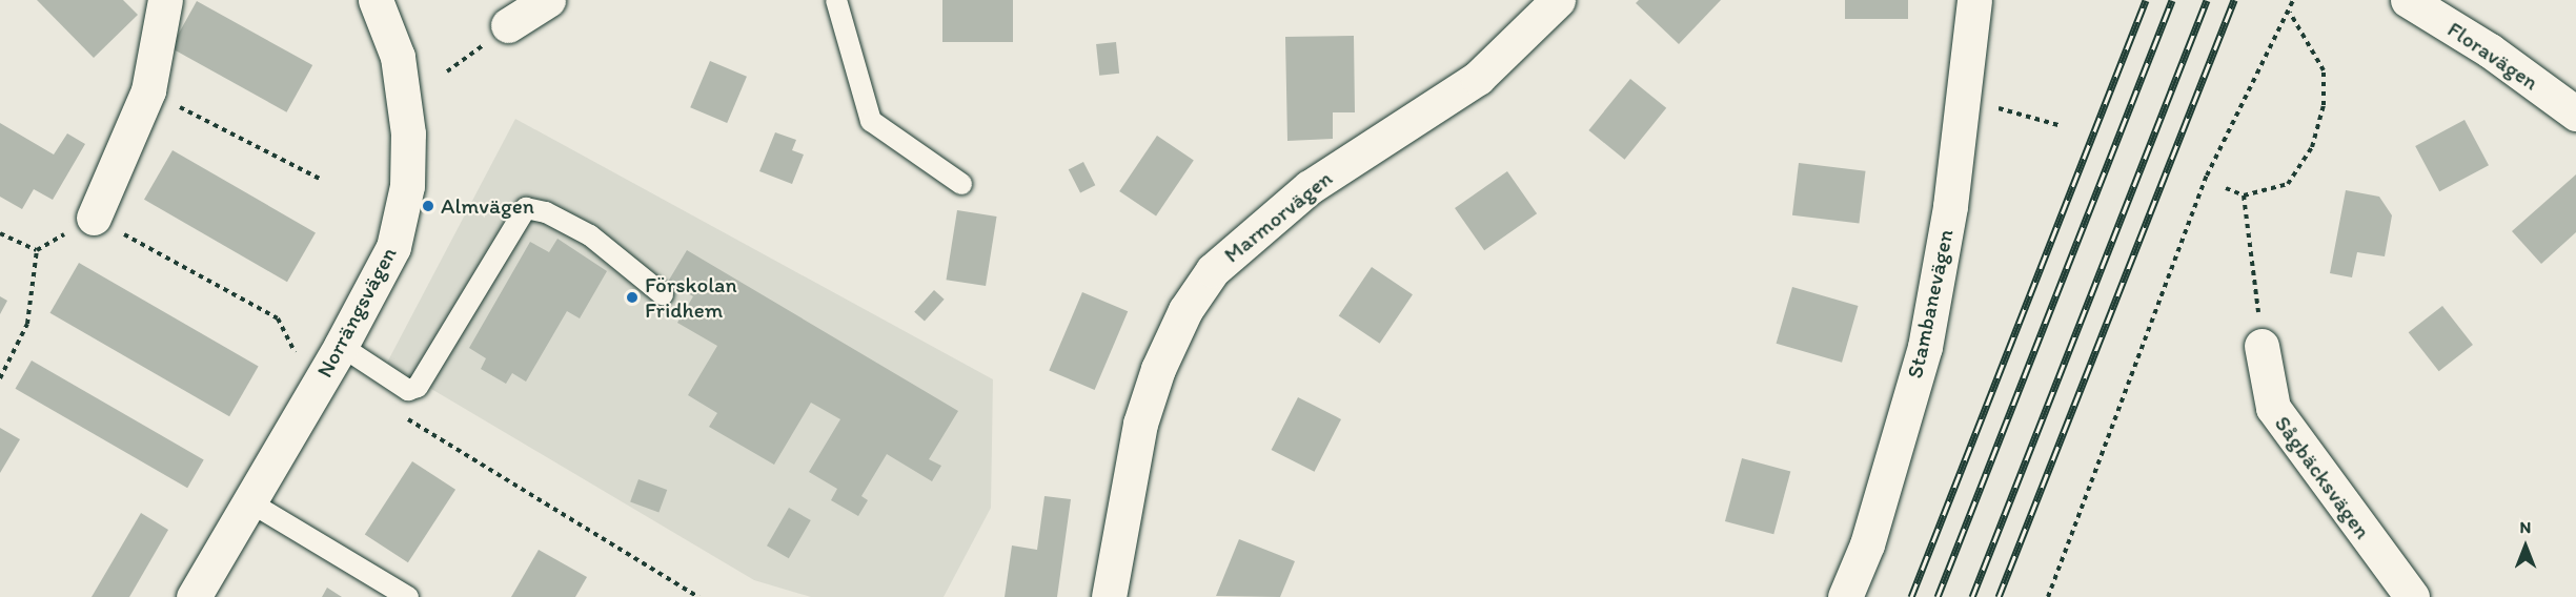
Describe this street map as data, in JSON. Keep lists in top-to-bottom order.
{
  "streets": {
    "street": [
      "Floravägen",
      "Marmorvägen",
      "Stambanevägen",
      "Norrängsvägen",
      "Sågbäcksvägen"
    ]
  },
  "places": ["Almvägen", "Förskolan Fridhem"],
  "north": "top"
}
